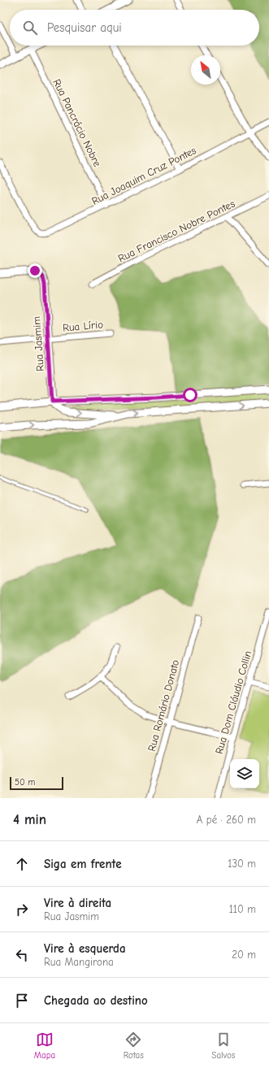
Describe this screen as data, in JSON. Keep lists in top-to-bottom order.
{
  "streets": {
    "street": [
      "Rua Pancrácio Nobre",
      "Rua Joaquim Cruz Pontes",
      "Rua Francisco Nobre Pontes",
      "Rua Lírio",
      "Rua Jasmim",
      "Rua Dom Cláudio Collin",
      "Rua Romário Donato"
    ]
  },
  "crossings": [
    ["Rua Pancrácio Nobre", "Rua Joaquim Cruz Pontes"],
    ["Rua Lírio", "Rua Jasmim"]
  ],
  "scale_bar": "50 m",
  "north": "top left",
  "page": {
    "search": "Pesquisar aqui",
    "scale": "50 m",
    "heading": ["4 min", "A pé · 260 m"],
    "list": [
      ["Siga em frente", "130 m"],
      ["Vire à direita", "Rua Jasmim", "110 m"],
      ["Vire à esquerda", "Rua Mangirona", "20 m"],
      "Chegada ao destino"
    ],
    "nav": ["Mapa", "Rotas", "Salvos"]
  }
}
